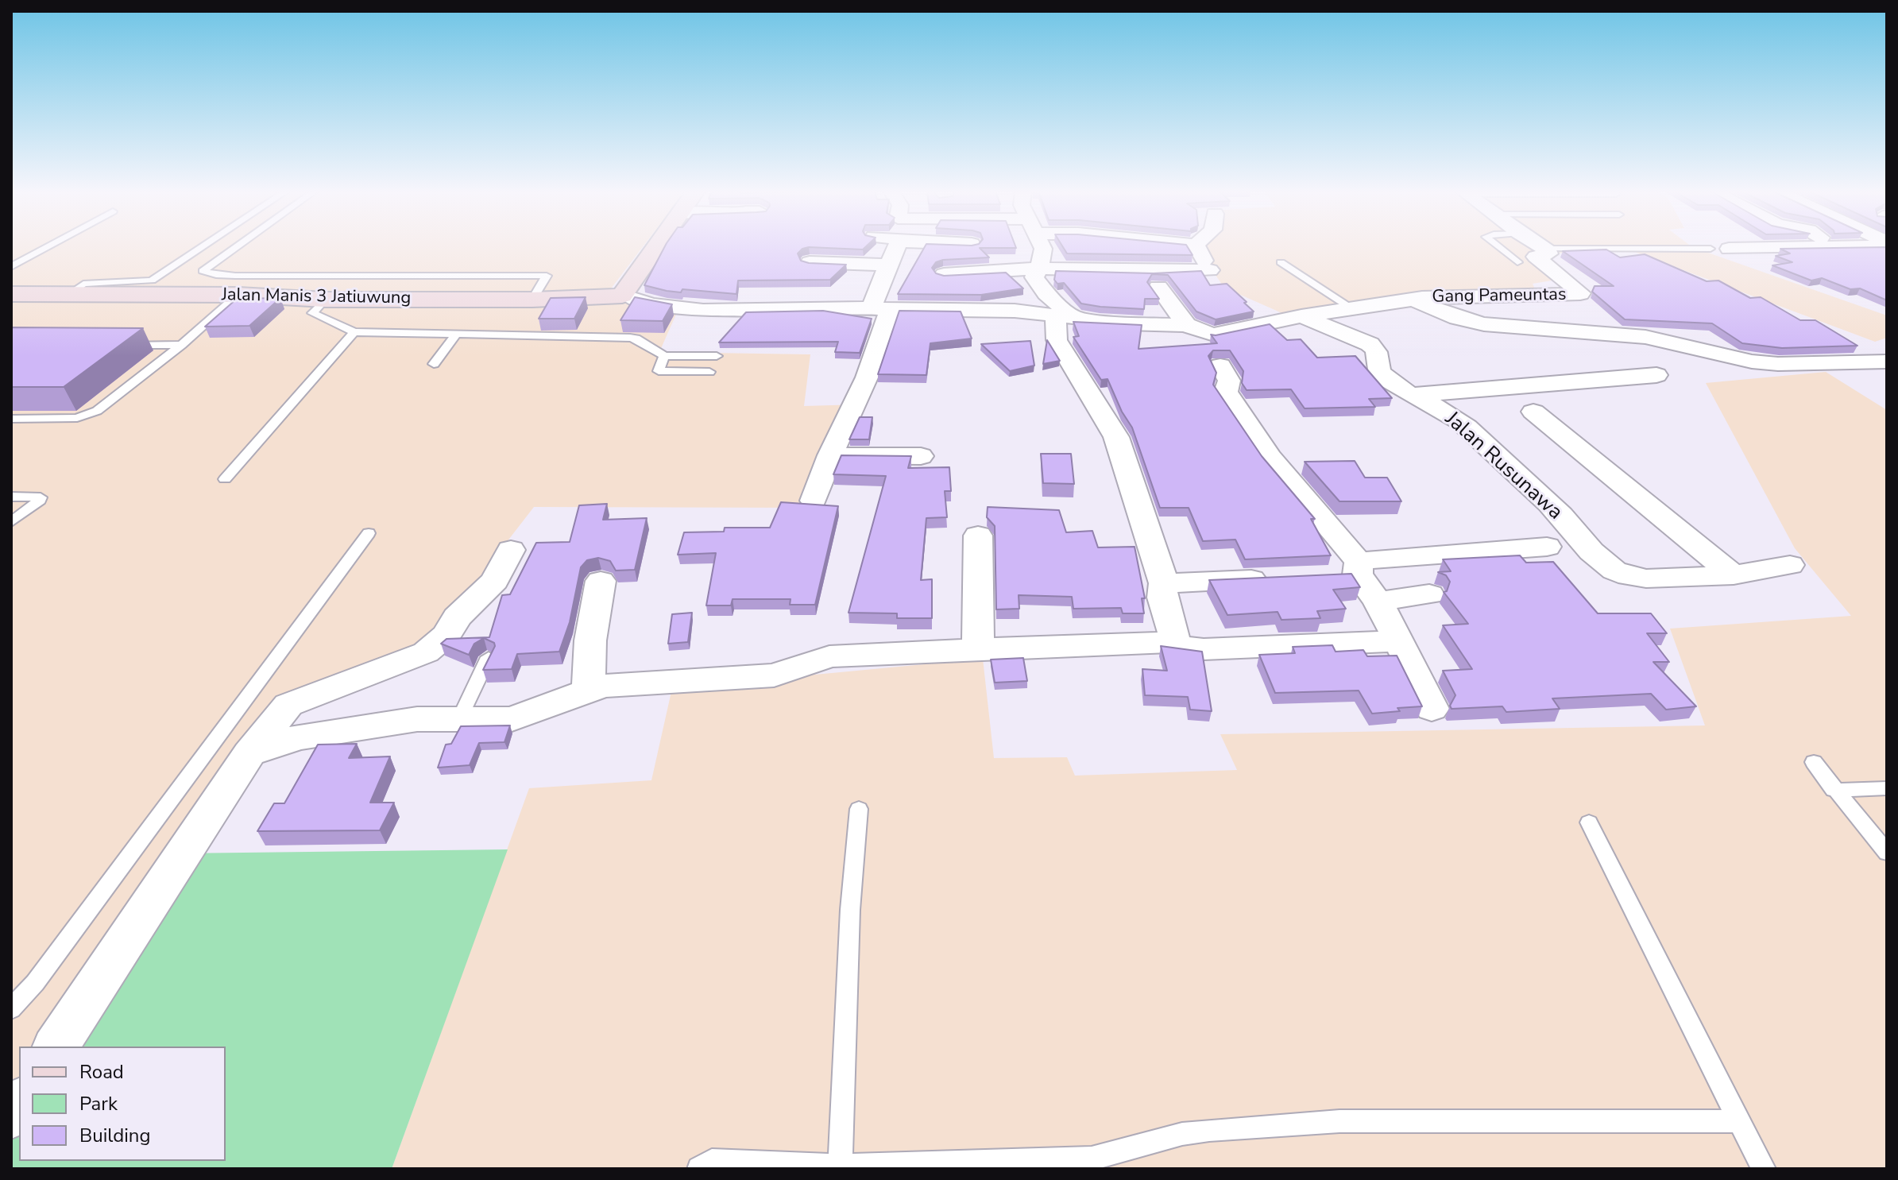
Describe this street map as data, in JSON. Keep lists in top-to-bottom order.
{
  "streets": {
    "street": ["Gang Pameuntas", "Jalan Manis 3 Jatiuwung", "Jalan Rusunawa"]
  },
  "legend": ["Road", "Park", "Building"]
}
